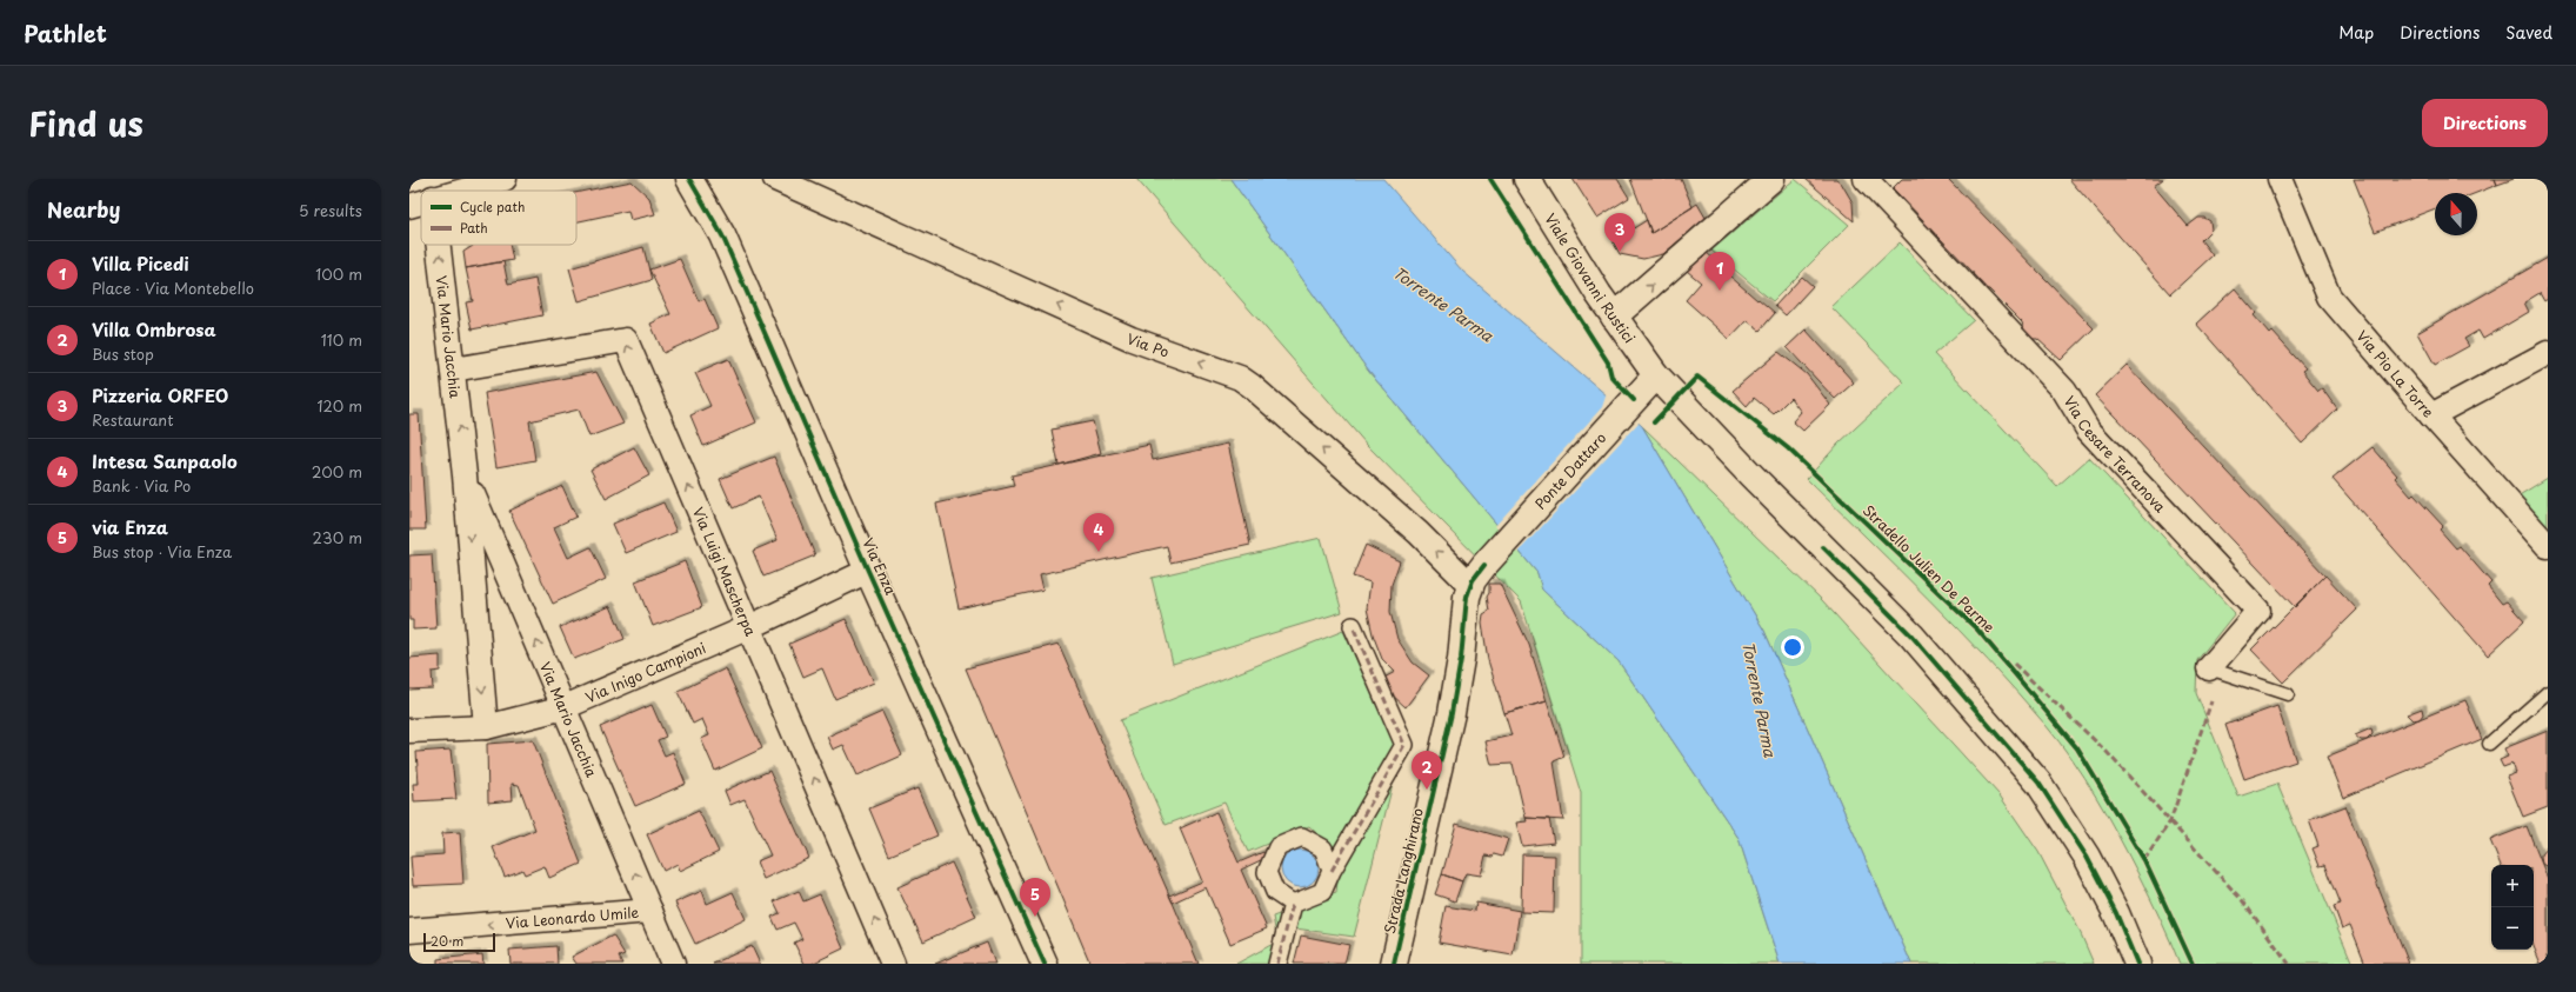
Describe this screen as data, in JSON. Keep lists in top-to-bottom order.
{
  "streets": {
    "street": [
      "Viale Giovanni Rustici",
      "Via Mario Jacchia",
      "Via Po",
      "Via Pio La Torre",
      "Via Cesare Terranova",
      "Ponte Dattaro",
      "Via Enza",
      "Via Luigi Mascherpa",
      "Via Inigo Campioni",
      "Strada Langhirano",
      "Via Leonardo Umile"
    ],
    "cycle path": ["Stradello Julien De Parme"]
  },
  "crossings": [
    ["Viale Giovanni Rustici", "Ponte Dattaro"],
    ["Via Mario Jacchia", "Via Luigi Mascherpa"],
    ["Via Mario Jacchia", "Via Inigo Campioni"],
    ["Via Mario Jacchia", "Via Leonardo Umile"],
    ["Via Po", "Ponte Dattaro"],
    ["Via Po", "Strada Langhirano"],
    ["Ponte Dattaro", "Strada Langhirano"],
    ["Via Enza", "Via Inigo Campioni"],
    ["Via Luigi Mascherpa", "Via Inigo Campioni"]
  ],
  "one_way": ["Via Po", "Via Luigi Mascherpa", "Via Leonardo Umile"],
  "water": ["Torrente Parma"],
  "legend": ["Cycle path", "Path"],
  "scale_bar": "20 m",
  "north": "top",
  "page": {
    "header": "Pathlet",
    "nav": ["Map", "Directions", "Saved"],
    "title": "Find us",
    "buttons": "Directions",
    "heading": ["Nearby", "5 results"],
    "pins": [
      "3",
      "1",
      "4",
      "2",
      "5"
    ],
    "list": [
      {
        "mark": "1",
        "name": "Villa Picedi",
        "note": "Place · Via Montebello",
        "value": "100 m"
      },
      {
        "mark": "2",
        "name": "Villa Ombrosa",
        "note": "Bus stop",
        "value": "110 m"
      },
      {
        "mark": "3",
        "name": "Pizzeria ORFEO",
        "note": "Restaurant",
        "value": "120 m"
      },
      {
        "mark": "4",
        "name": "Intesa Sanpaolo",
        "note": "Bank · Via Po",
        "value": "200 m"
      },
      {
        "mark": "5",
        "name": "via Enza",
        "note": "Bus stop · Via Enza",
        "value": "230 m"
      }
    ],
    "map_buttons": ["+", "−"],
    "scale": "20 m"
  }
}
